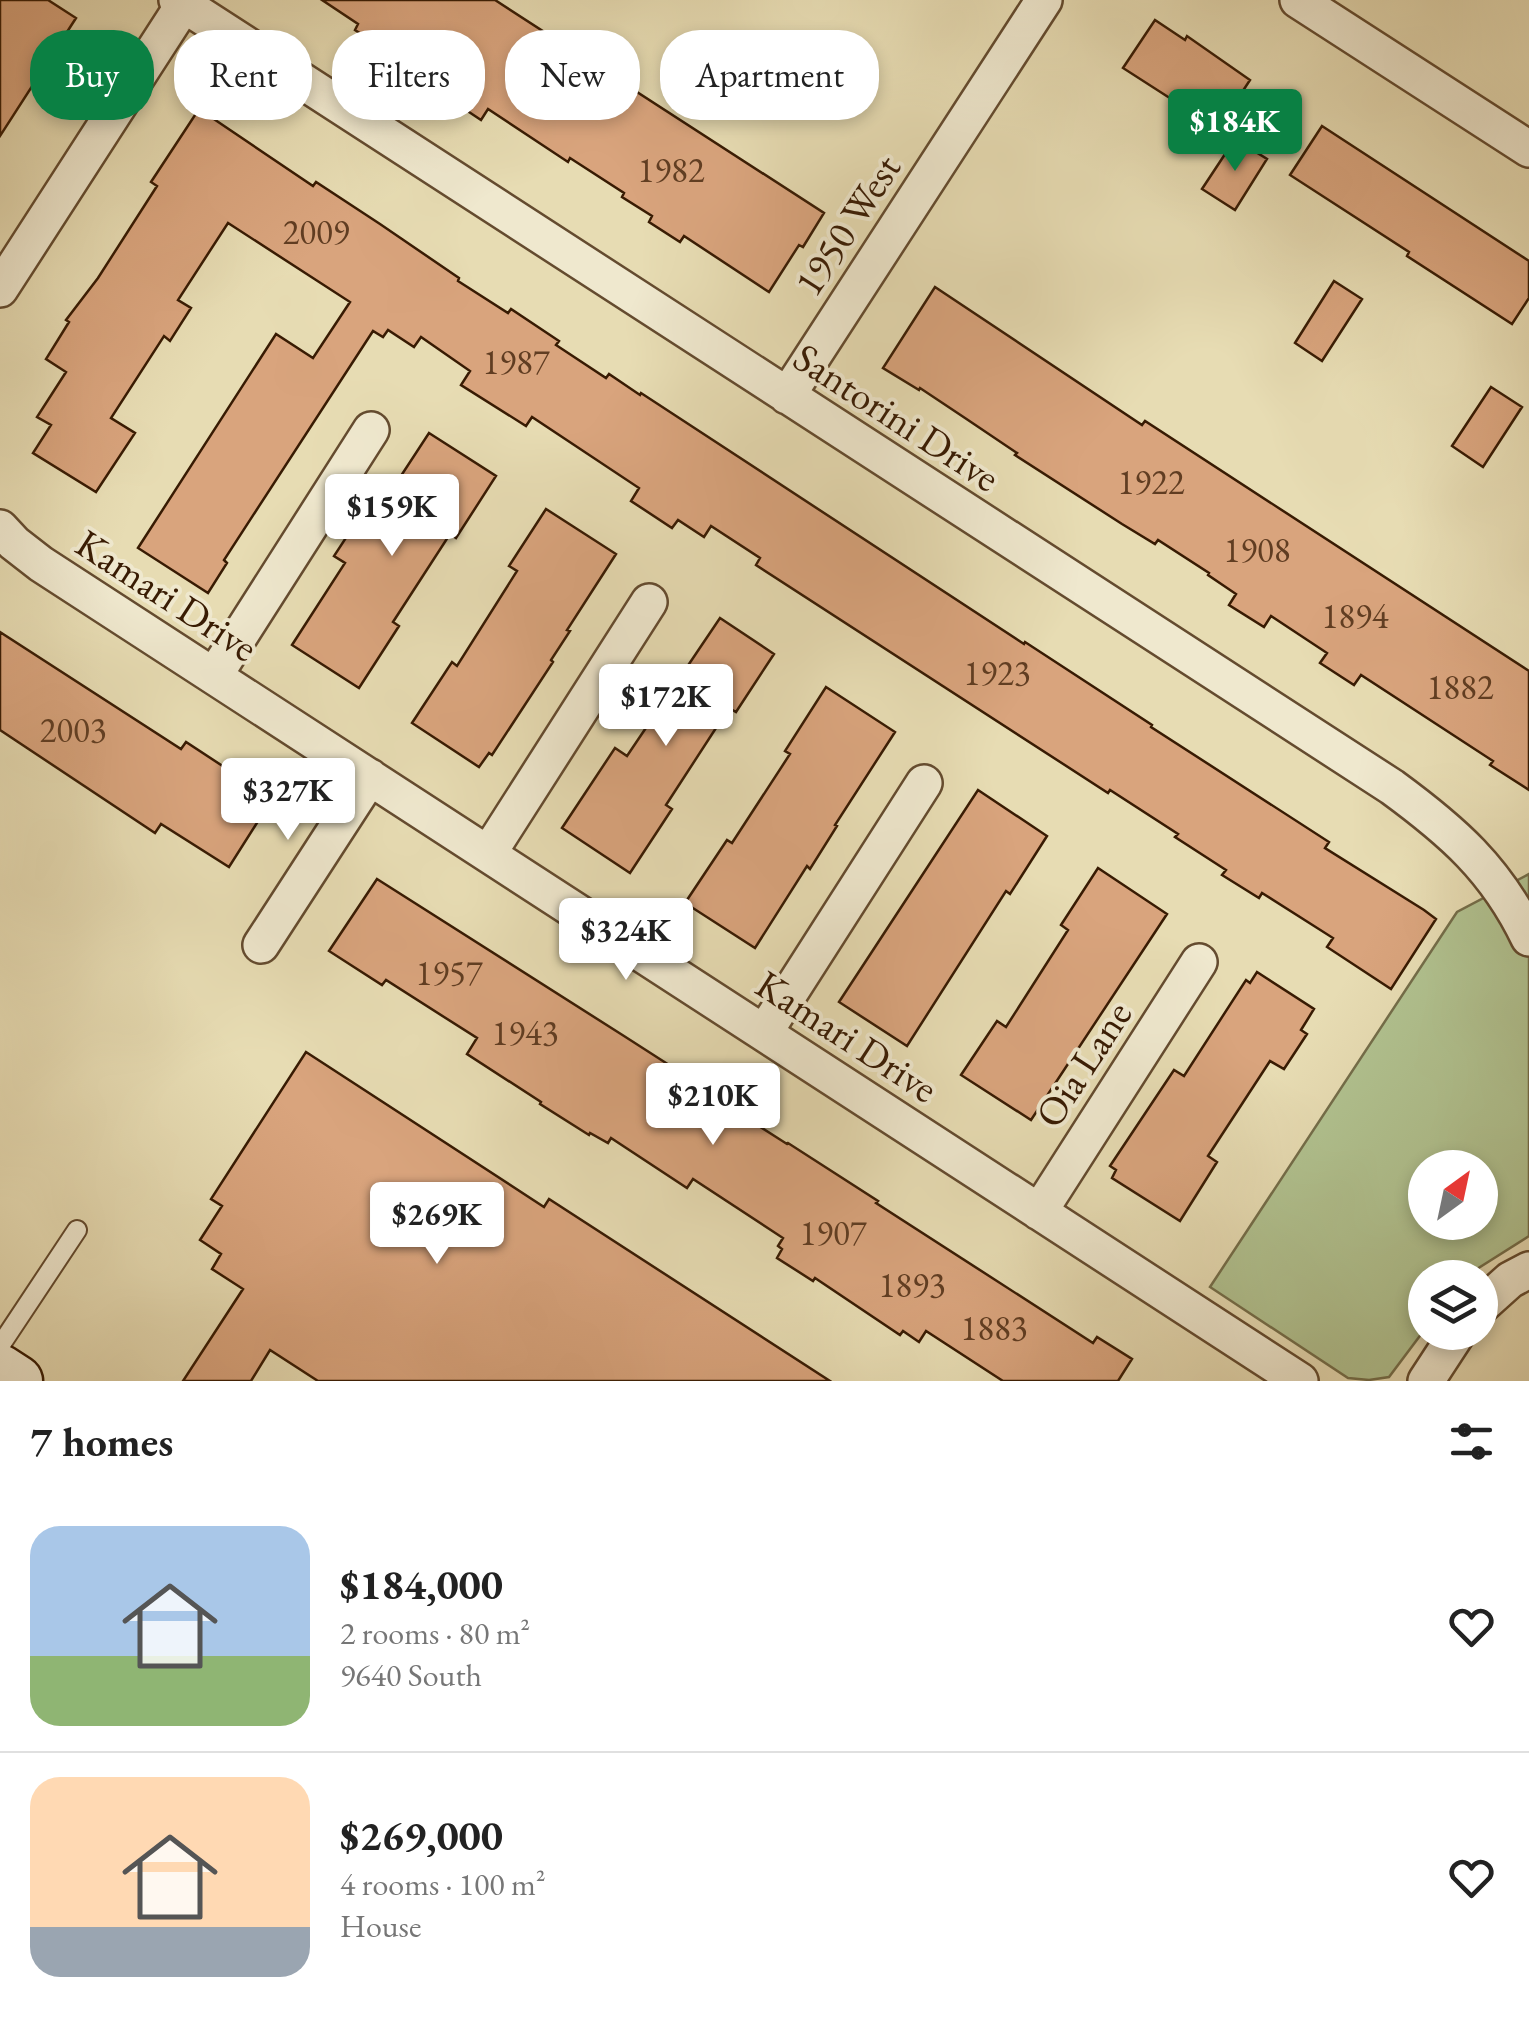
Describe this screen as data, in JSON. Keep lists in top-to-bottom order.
{
  "streets": {
    "street": [
      "1950 West",
      "Santorini Drive",
      "Kamari Drive",
      "Oia Lane"
    ]
  },
  "crossings": [
    ["1950 West", "Santorini Drive"],
    ["Kamari Drive", "Oia Lane"]
  ],
  "house_numbers": [
    "1982",
    "2009",
    "1987",
    "1922",
    "1908",
    "1894",
    "1923",
    "1882",
    "2003",
    "1957",
    "1943",
    "1907",
    "1893",
    "1883"
  ],
  "north": "top right",
  "page": {
    "chip": [
      "Buy",
      "Rent",
      "Filters",
      "New",
      "Apartment"
    ],
    "price": [
      "$184K",
      "$159K",
      "$172K",
      "$327K",
      "$324K",
      "$210K",
      "$269K"
    ],
    "heading": "7 homes",
    "list": [
      {
        "name": "$184,000",
        "note": "2 rooms · 80 m² · 9640 South"
      },
      {
        "name": "$269,000",
        "note": "4 rooms · 100 m² · House"
      }
    ]
  }
}
